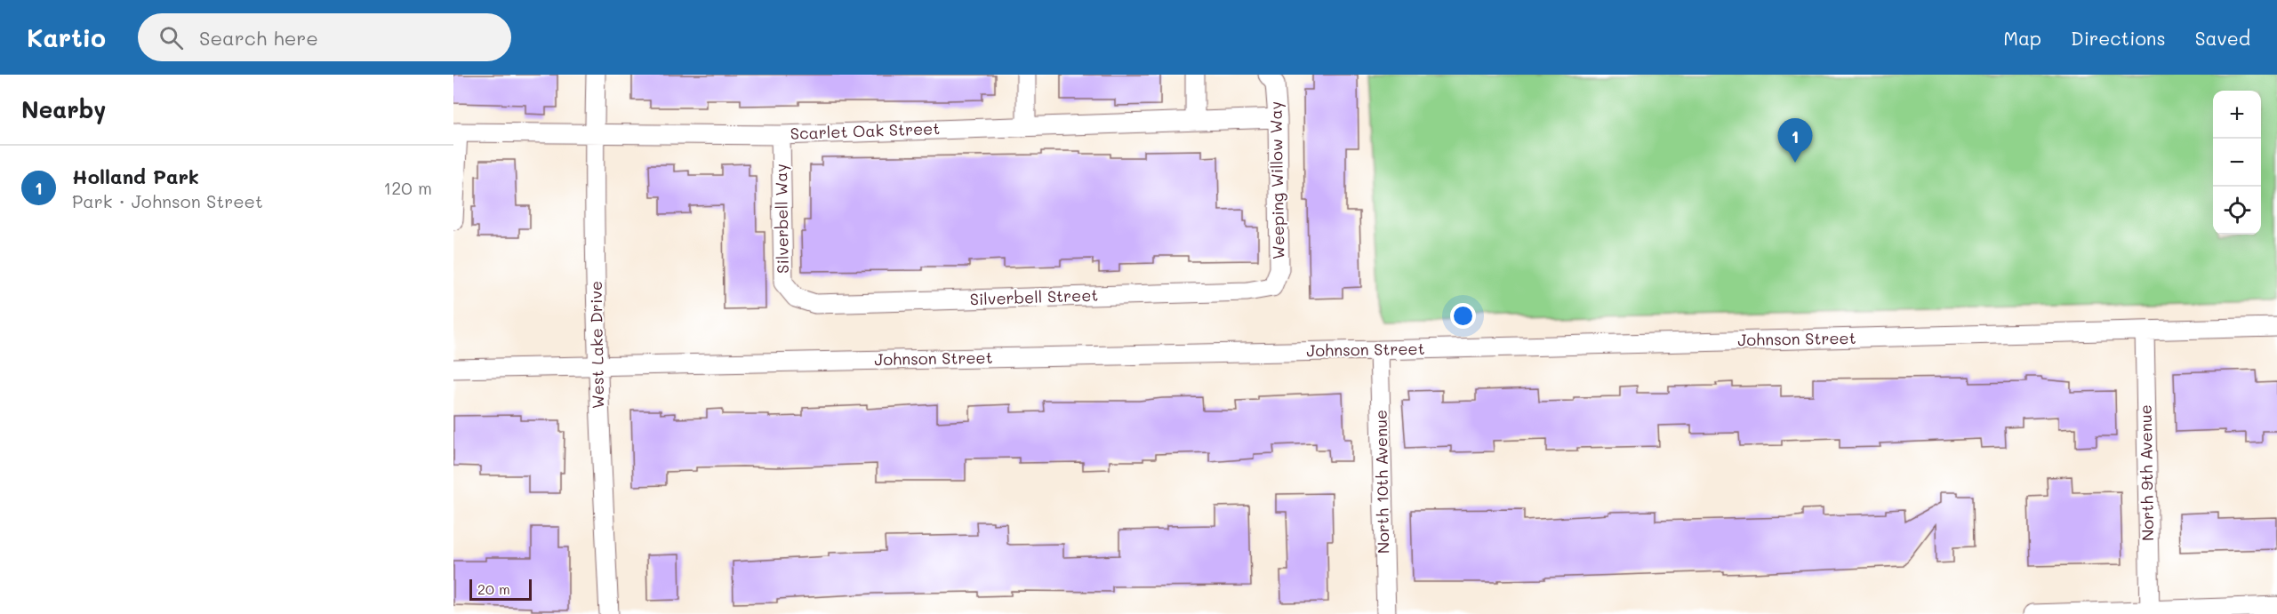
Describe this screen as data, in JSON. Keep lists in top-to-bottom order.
{
  "streets": {
    "street": [
      "Scarlet Oak Street",
      "Weeping Willow Way",
      "Silverbell Way",
      "Silverbell Street",
      "Johnson Street",
      "West Lake Drive",
      "North 9th Avenue",
      "North 10th Avenue"
    ]
  },
  "crossings": [
    ["Scarlet Oak Street", "Weeping Willow Way"],
    ["Scarlet Oak Street", "Silverbell Way"],
    ["Scarlet Oak Street", "West Lake Drive"],
    ["Weeping Willow Way", "Silverbell Street"],
    ["Silverbell Way", "Silverbell Street"],
    ["Johnson Street", "West Lake Drive"],
    ["Johnson Street", "North 9th Avenue"],
    ["Johnson Street", "North 10th Avenue"]
  ],
  "scale_bar": "20 m",
  "page": {
    "header": "Kartio",
    "search": "Search here",
    "nav": ["Map", "Directions", "Saved"],
    "heading": "Nearby",
    "map_buttons": ["+", "−"],
    "pins": "1",
    "list": [
      {
        "mark": "1",
        "name": "Holland Park",
        "note": "Park · Johnson Street",
        "value": "120 m"
      }
    ],
    "scale": "20 m"
  }
}
